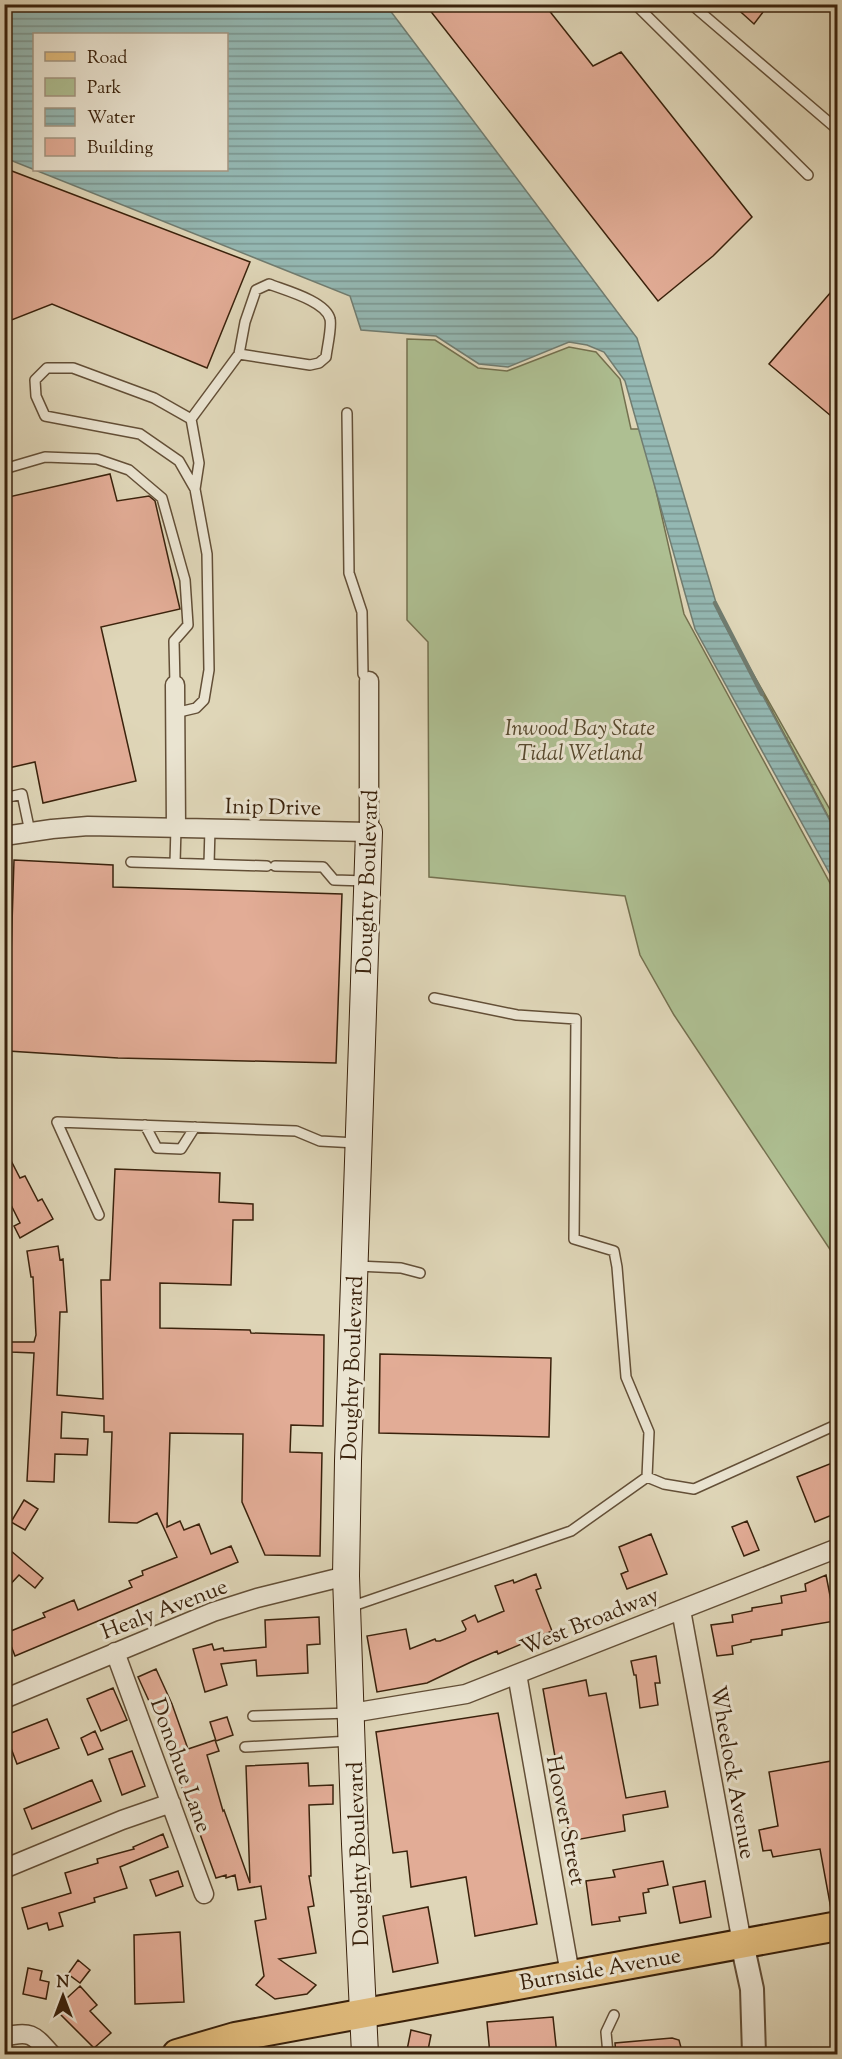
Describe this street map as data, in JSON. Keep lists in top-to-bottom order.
{
  "streets": {
    "main road": ["Doughty Boulevard", "Burnside Avenue"],
    "street": [
      "Inip Drive",
      "Healy Avenue",
      "West Broadway",
      "Donohue Lane",
      "Wheelock Avenue",
      "Hoover Street"
    ]
  },
  "crossings": [
    ["Inip Drive", "Doughty Boulevard"],
    ["Doughty Boulevard", "Healy Avenue"],
    ["Doughty Boulevard", "West Broadway"],
    ["Doughty Boulevard", "Burnside Avenue"],
    ["Healy Avenue", "Donohue Lane"],
    ["West Broadway", "Wheelock Avenue"],
    ["West Broadway", "Hoover Street"],
    ["Wheelock Avenue", "Burnside Avenue"],
    ["Hoover Street", "Burnside Avenue"]
  ],
  "parks": ["Inwood Bay State Tidal Wetland"],
  "legend": [
    "Road",
    "Park",
    "Water",
    "Building"
  ],
  "north": "top"
}
